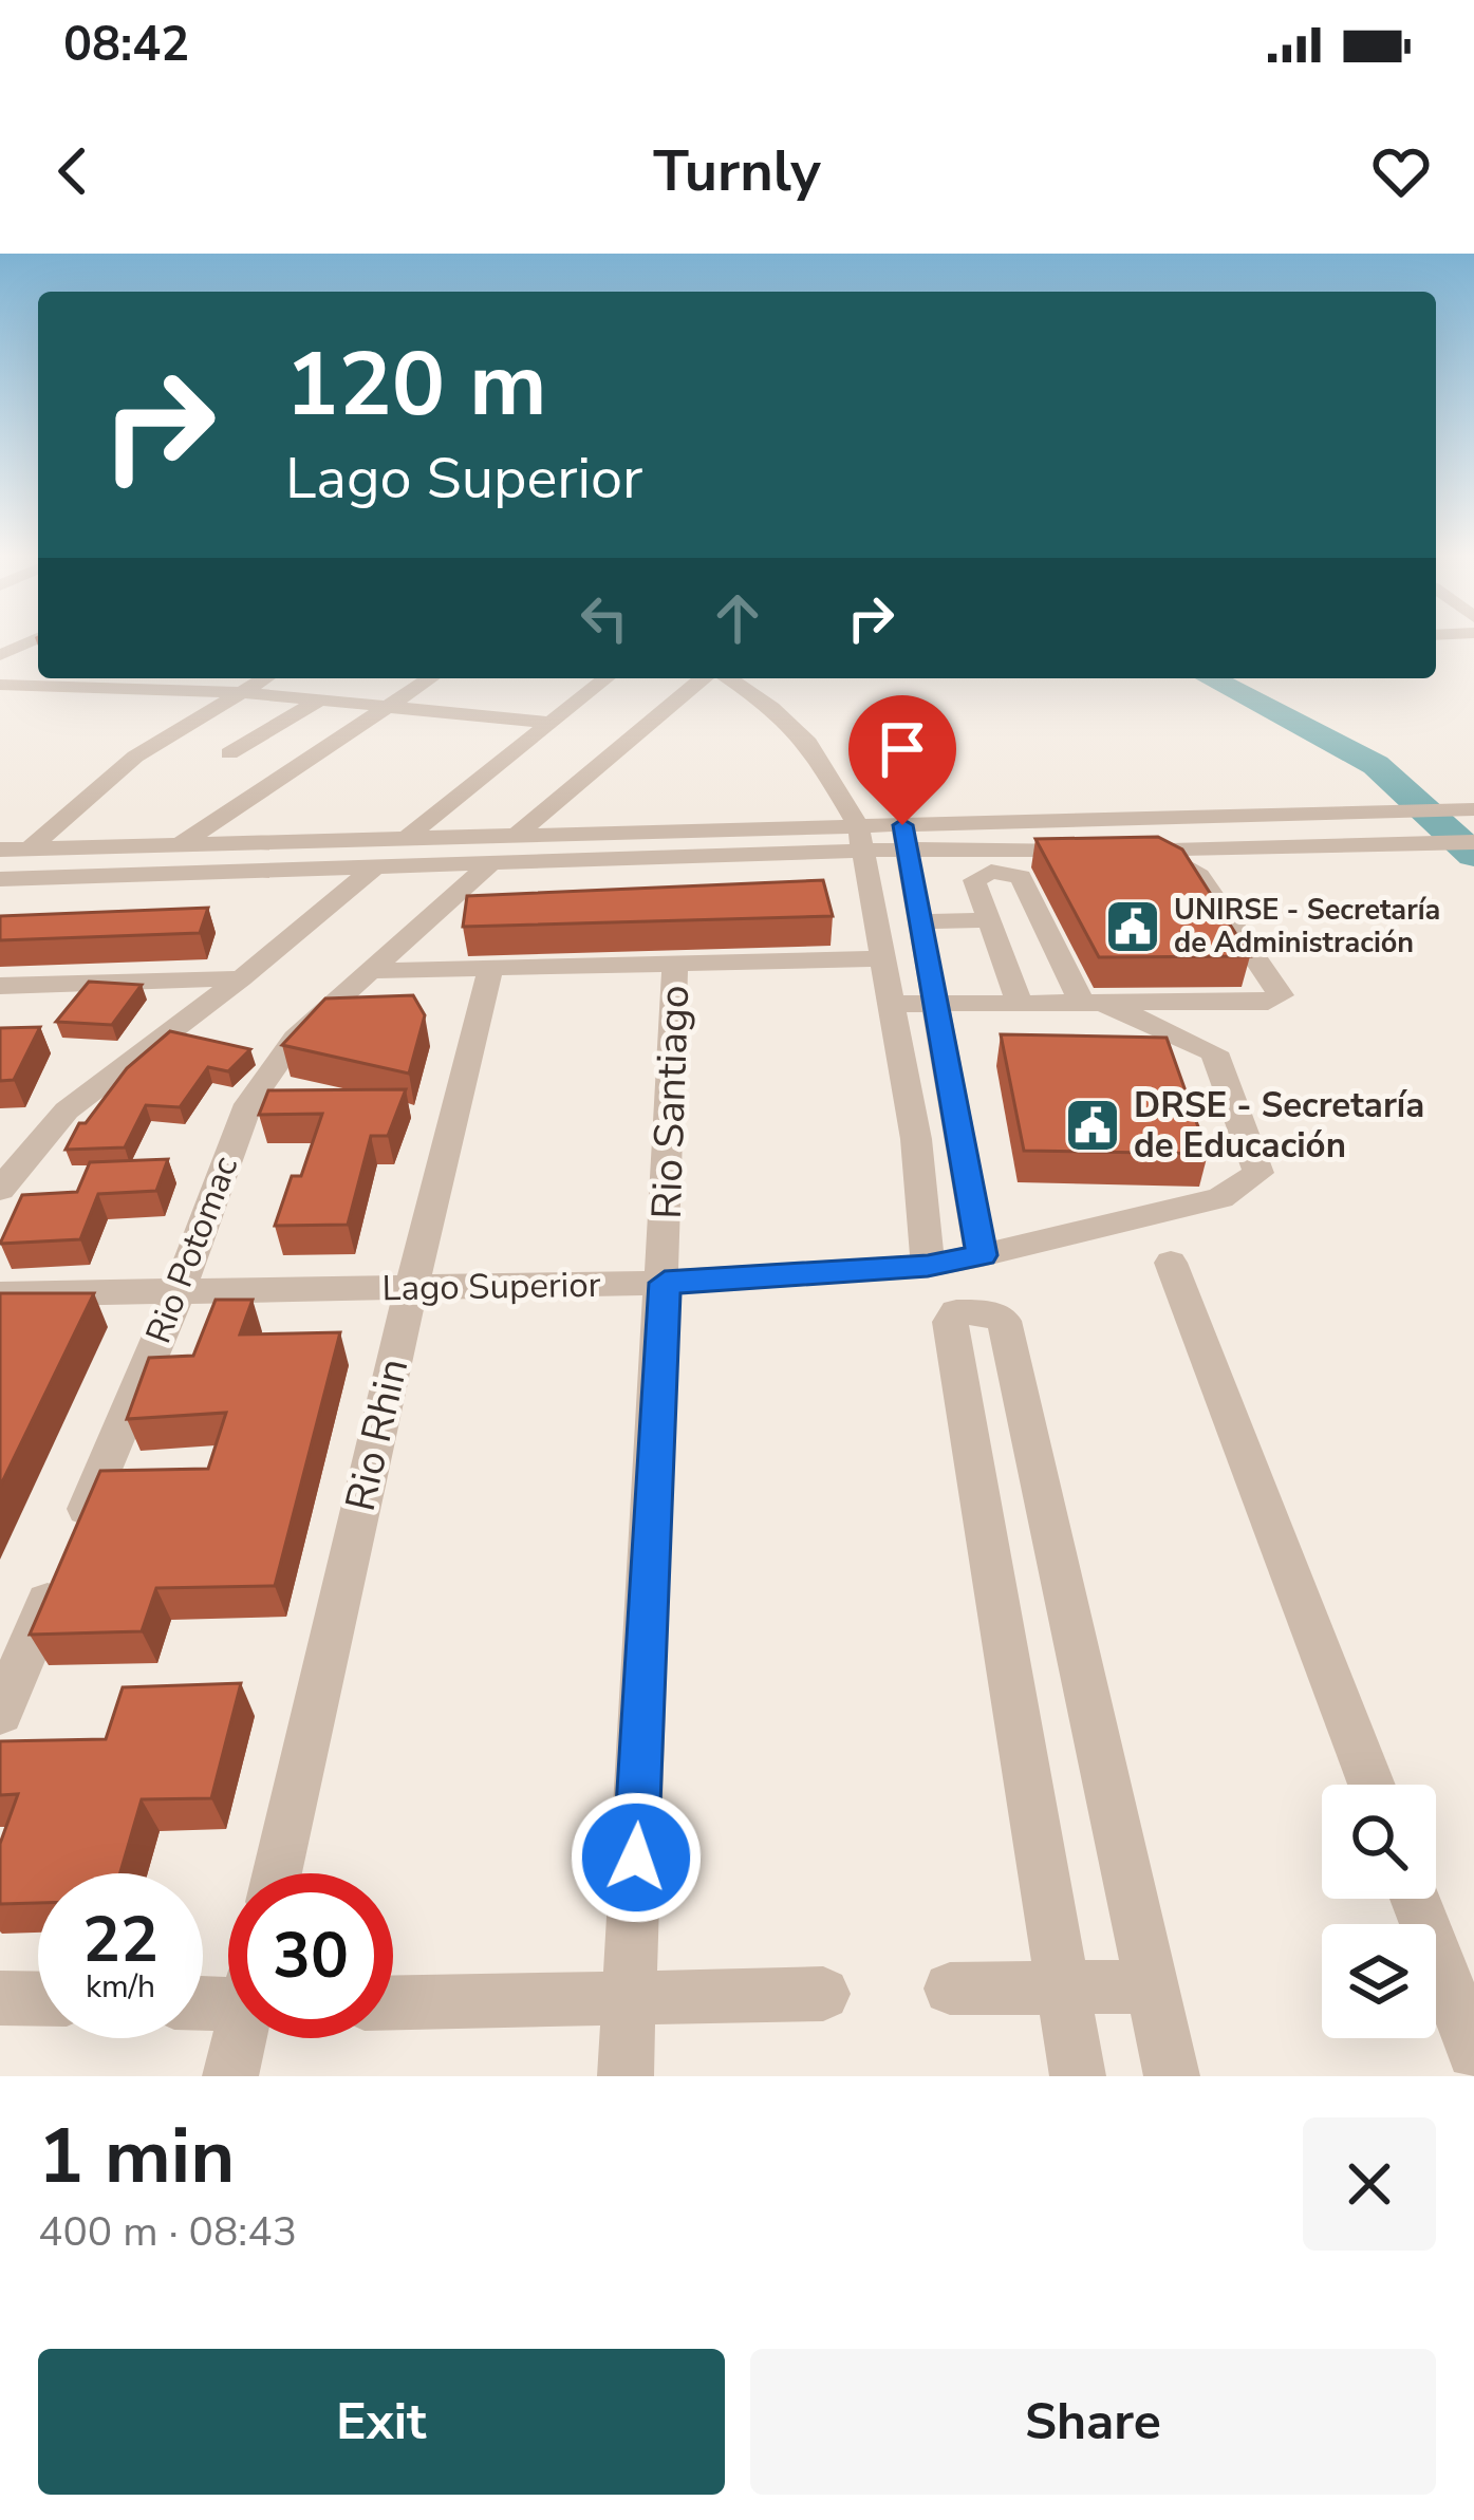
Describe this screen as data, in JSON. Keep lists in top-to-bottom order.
{
  "streets": {
    "street": [
      "Rio Santiago",
      "Rio Potomac",
      "Lago Superior",
      "Rio Rhin"
    ]
  },
  "crossings": [
    ["Rio Santiago", "Lago Superior"],
    ["Rio Potomac", "Lago Superior"],
    ["Lago Superior", "Rio Rhin"]
  ],
  "places": {
    "public building": ["UNIRSE - Secretaría de Administración", "DRSE - Secretaría de Educación"]
  },
  "page": {
    "status": "08:42",
    "header": "Turnly",
    "turn": ["120 m", "Lago Superior"],
    "speed": "22 km/h",
    "limit": "30",
    "heading": ["1 min", "400 m · 08:43"],
    "buttons": ["Exit", "Share"]
  }
}
